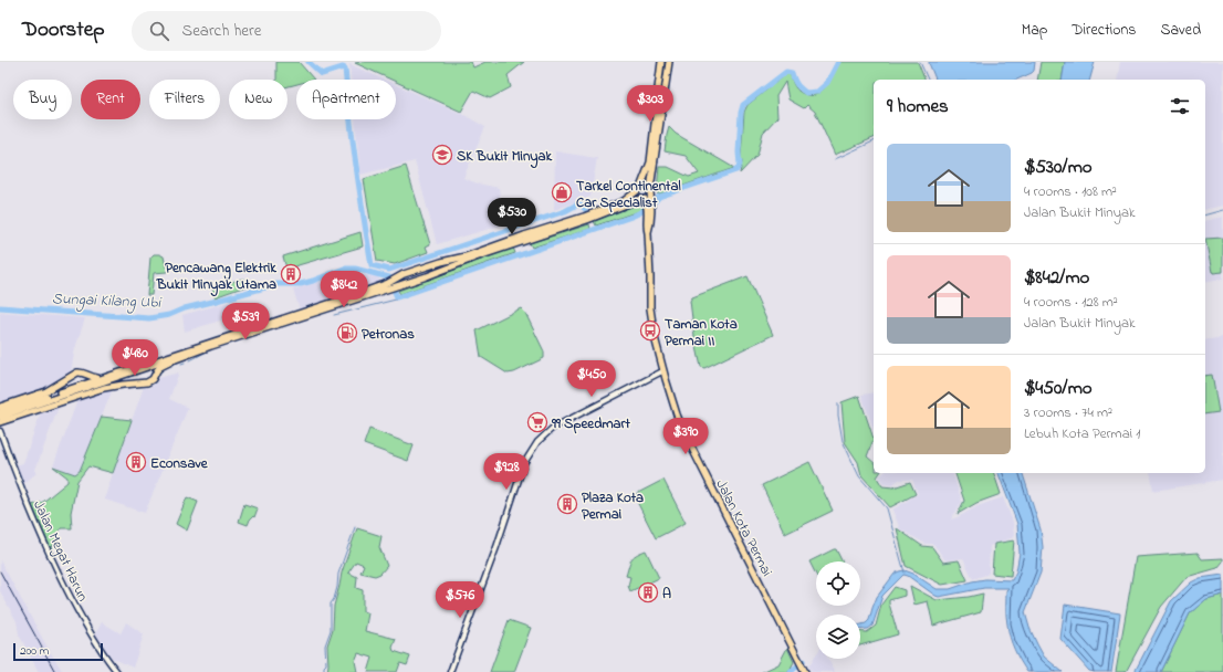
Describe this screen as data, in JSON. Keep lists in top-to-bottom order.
{
  "streets": {
    "main road": ["Jalan Kota Permai"],
    "street": ["Jalan Megat Harun"]
  },
  "water": ["Sungai Kilang Ubi"],
  "places": {
    "school or university": ["SK Bukit Minyak"],
    "shop": ["Tarkel Continental Car Specialist"],
    "building": [
      "Pencawang Elektrik Bukit Minyak Utama",
      "Econsave",
      "Plaza Kota Permai",
      "A"
    ],
    "bus stop": ["Taman Kota Permai II"],
    "fuel station": ["Petronas"],
    "supermarket": ["99 Speedmart"]
  },
  "scale_bar": "200 m",
  "page": {
    "header": "Doorstep",
    "search": "Search here",
    "nav": ["Map", "Directions", "Saved"],
    "chip": [
      "Buy",
      "Rent",
      "Filters",
      "New",
      "Apartment"
    ],
    "heading": "9 homes",
    "price": [
      "$303",
      "$530",
      "$842",
      "$539",
      "$480",
      "$450",
      "$390",
      "$928",
      "$576"
    ],
    "list": [
      {
        "name": "$530/mo",
        "note": "4 rooms · 108 m² · Jalan Bukit Minyak"
      },
      {
        "name": "$842/mo",
        "note": "4 rooms · 128 m² · Jalan Bukit Minyak"
      },
      {
        "name": "$450/mo",
        "note": "3 rooms · 74 m² · Lebuh Kota Permai 1"
      }
    ],
    "scale": "200 m"
  }
}
